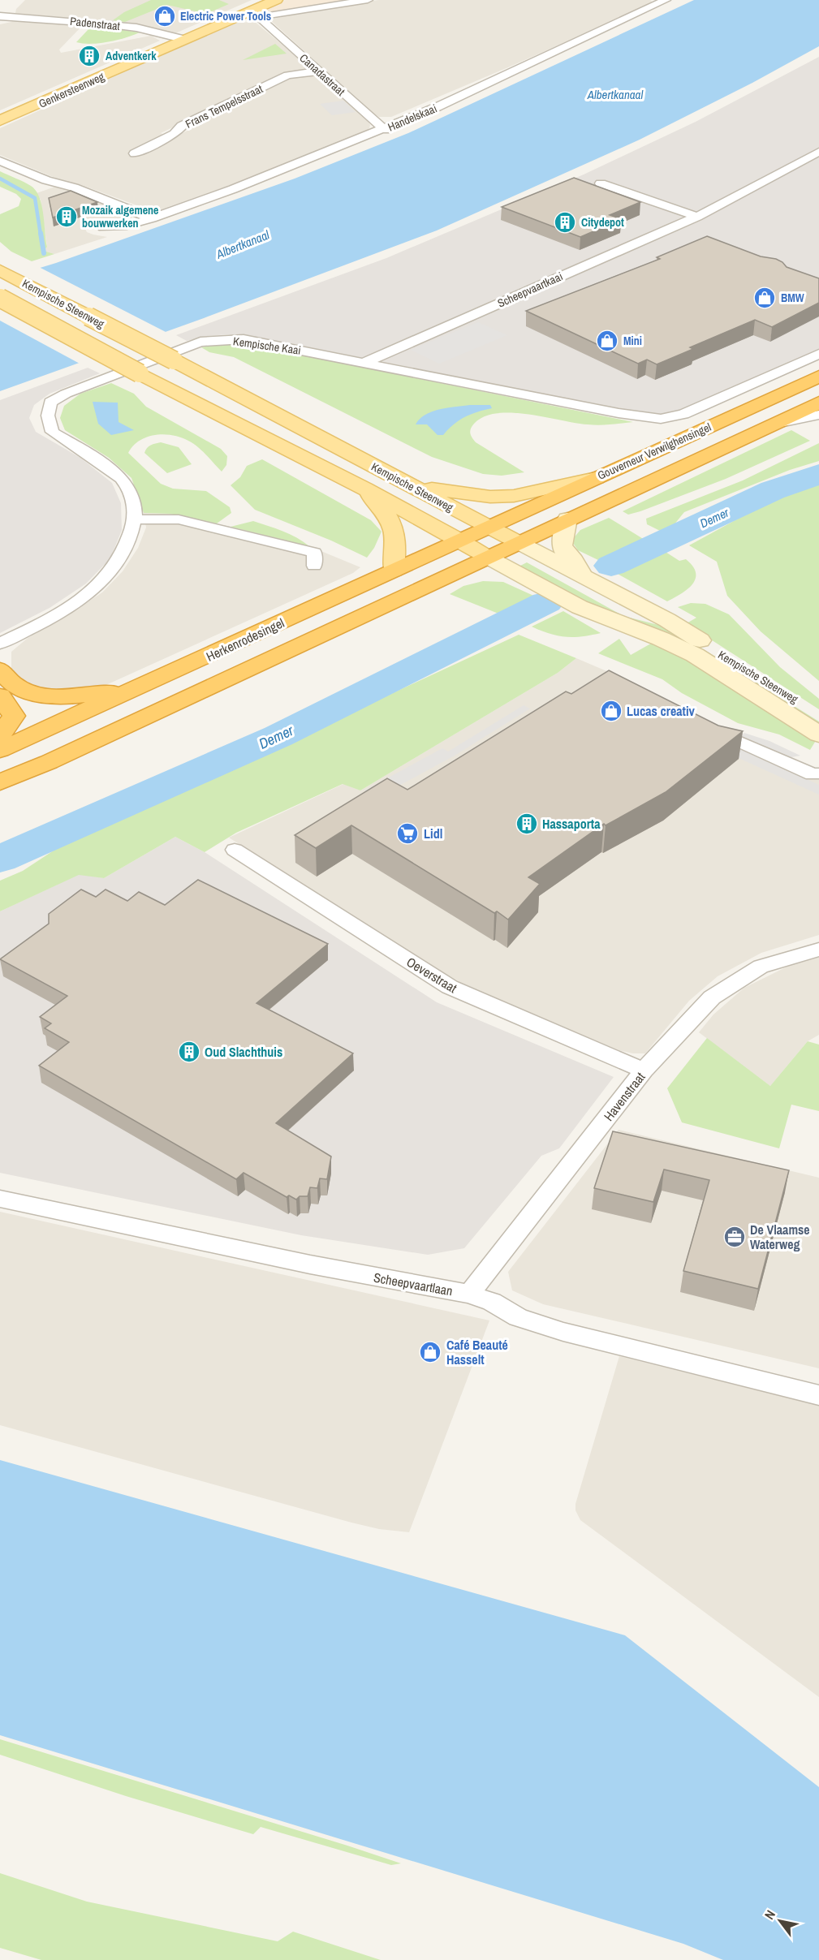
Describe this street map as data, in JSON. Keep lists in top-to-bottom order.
{
  "streets": {
    "highway": ["Gouverneur Verwilghensingel", "Herkenrodesingel"],
    "main road": ["Genkersteenweg", "Kempische Steenweg"],
    "street": [
      "Padenstraat",
      "Canadastraat",
      "Frans Tempelsstraat",
      "Handelskaai",
      "Scheepvaartkaai",
      "Kempische Kaai",
      "Oeverstraat",
      "Havenstraat",
      "Scheepvaartlaan"
    ]
  },
  "crossings": [
    ["Padenstraat", "Genkersteenweg"],
    ["Canadastraat", "Frans Tempelsstraat"],
    ["Canadastraat", "Handelskaai"],
    ["Scheepvaartkaai", "Kempische Kaai"],
    ["Kempische Steenweg", "Gouverneur Verwilghensingel"],
    ["Kempische Steenweg", "Herkenrodesingel"],
    ["Kempische Kaai", "Gouverneur Verwilghensingel"],
    ["Gouverneur Verwilghensingel", "Herkenrodesingel"],
    ["Oeverstraat", "Havenstraat"],
    ["Havenstraat", "Scheepvaartlaan"]
  ],
  "water": ["Albertkanaal", "Demer"],
  "places": {
    "shop": [
      "Electric Power Tools",
      "BMW",
      "Mini",
      "Lucas creativ",
      "Café Beauté Hasselt"
    ],
    "building": [
      "Adventkerk",
      "Mozaik algemene bouwwerken",
      "Citydepot",
      "Hassaporta",
      "Oud Slachthuis"
    ],
    "supermarket": ["Lidl"],
    "office": ["De Vlaamse Waterweg"]
  },
  "north": "top left"
}
